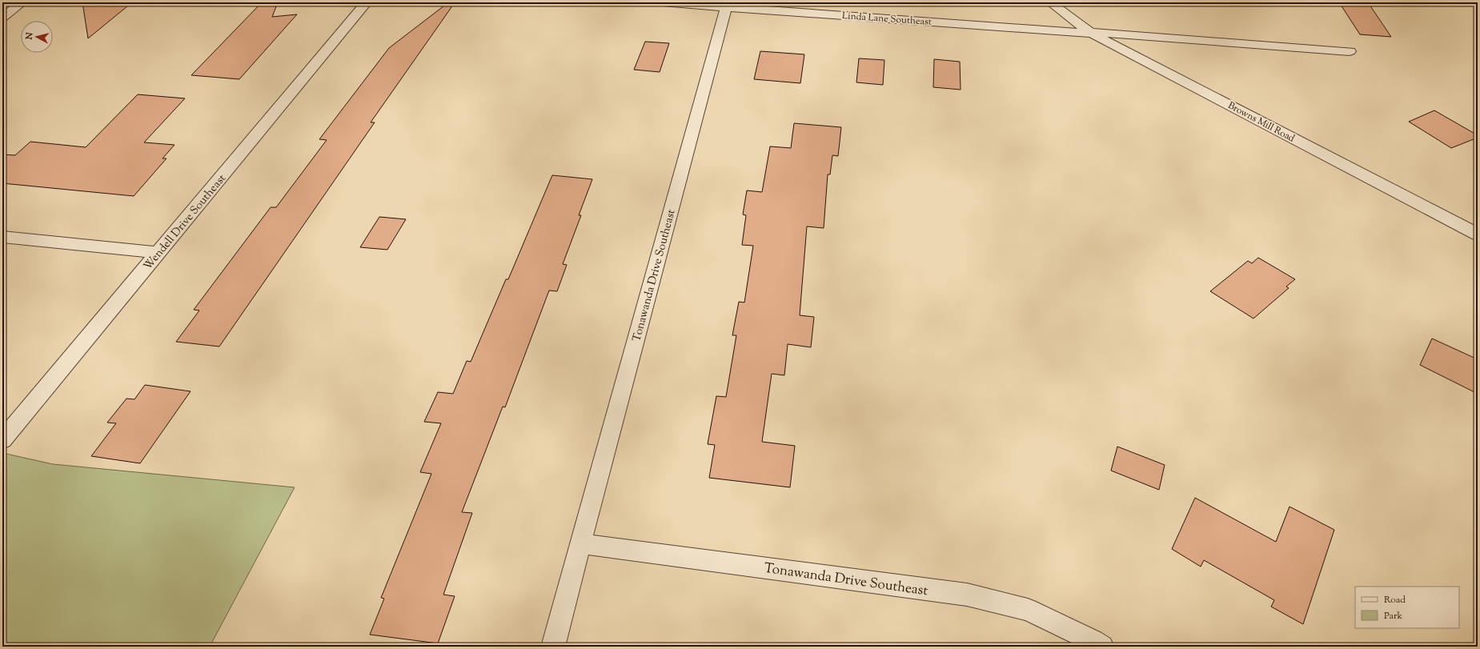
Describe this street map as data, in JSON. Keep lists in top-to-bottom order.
{
  "streets": {
    "street": [
      "Linda Lane Southeast",
      "Browns Mill Road",
      "Wendell Drive Southeast",
      "Tonawanda Drive Southeast"
    ]
  },
  "crossings": [
    ["Linda Lane Southeast", "Browns Mill Road"],
    ["Linda Lane Southeast", "Tonawanda Drive Southeast"]
  ],
  "legend": ["Road", "Park"],
  "north": "left"
}
